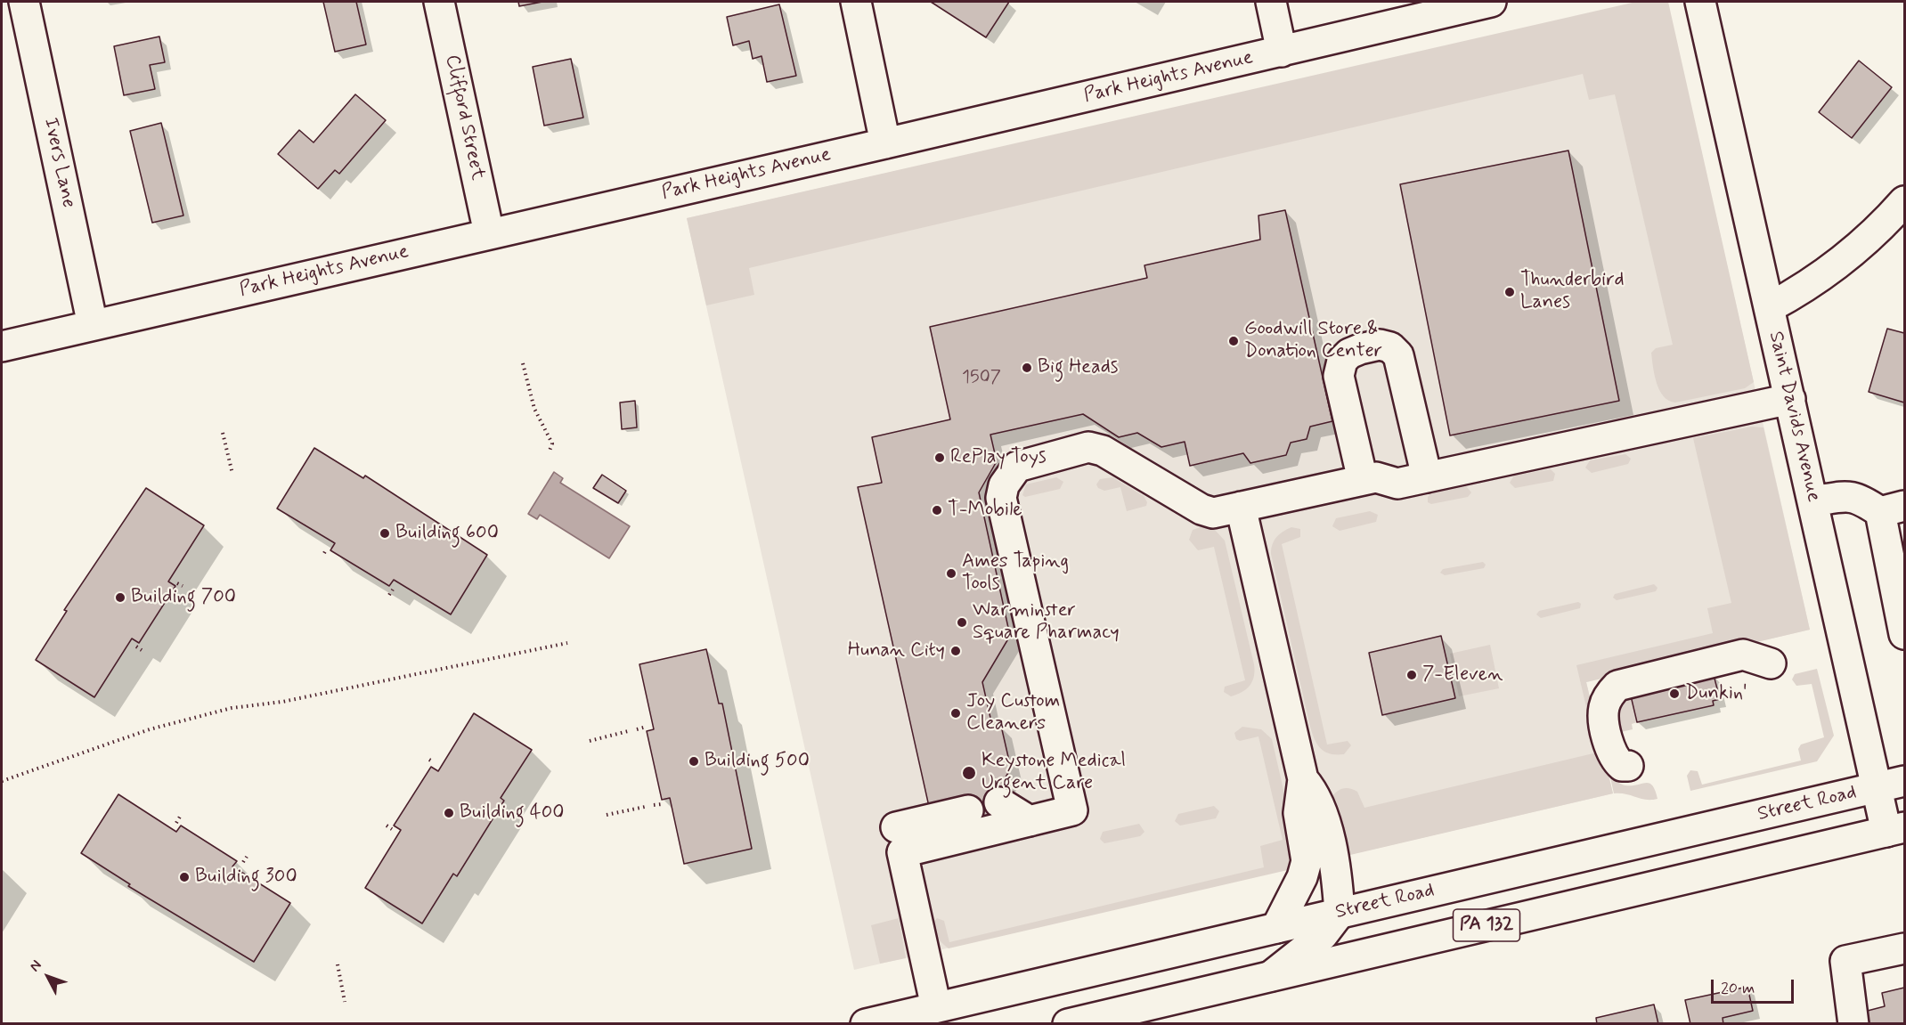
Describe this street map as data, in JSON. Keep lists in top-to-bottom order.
{
  "streets": {
    "street": [
      "Park Heights Avenue",
      "Clifford Street",
      "Ivers Lane",
      "Saint Davids Avenue",
      "Street Road",
      "PA 132"
    ]
  },
  "crossings": [
    ["Park Heights Avenue", "Clifford Street"],
    ["Park Heights Avenue", "Ivers Lane"],
    ["Saint Davids Avenue", "Street Road"],
    ["Saint Davids Avenue", "PA 132"]
  ],
  "places": [
    "Thunderbird Lanes",
    "Goodwill Store & Donation Center",
    "Big Heads",
    "RePlay Toys",
    "T-Mobile",
    "Building 600",
    "Ames Taping Tools",
    "Building 700",
    "Warminster Square Pharmacy",
    "Hunan City",
    "7-Eleven",
    "Dunkin'",
    "Joy Custom Cleaners",
    "Building 500",
    "Keystone Medical Urgent Care",
    "Building 400",
    "Building 300"
  ],
  "house_numbers": ["1507"],
  "scale_bar": "20 m",
  "north": "top left"
}
